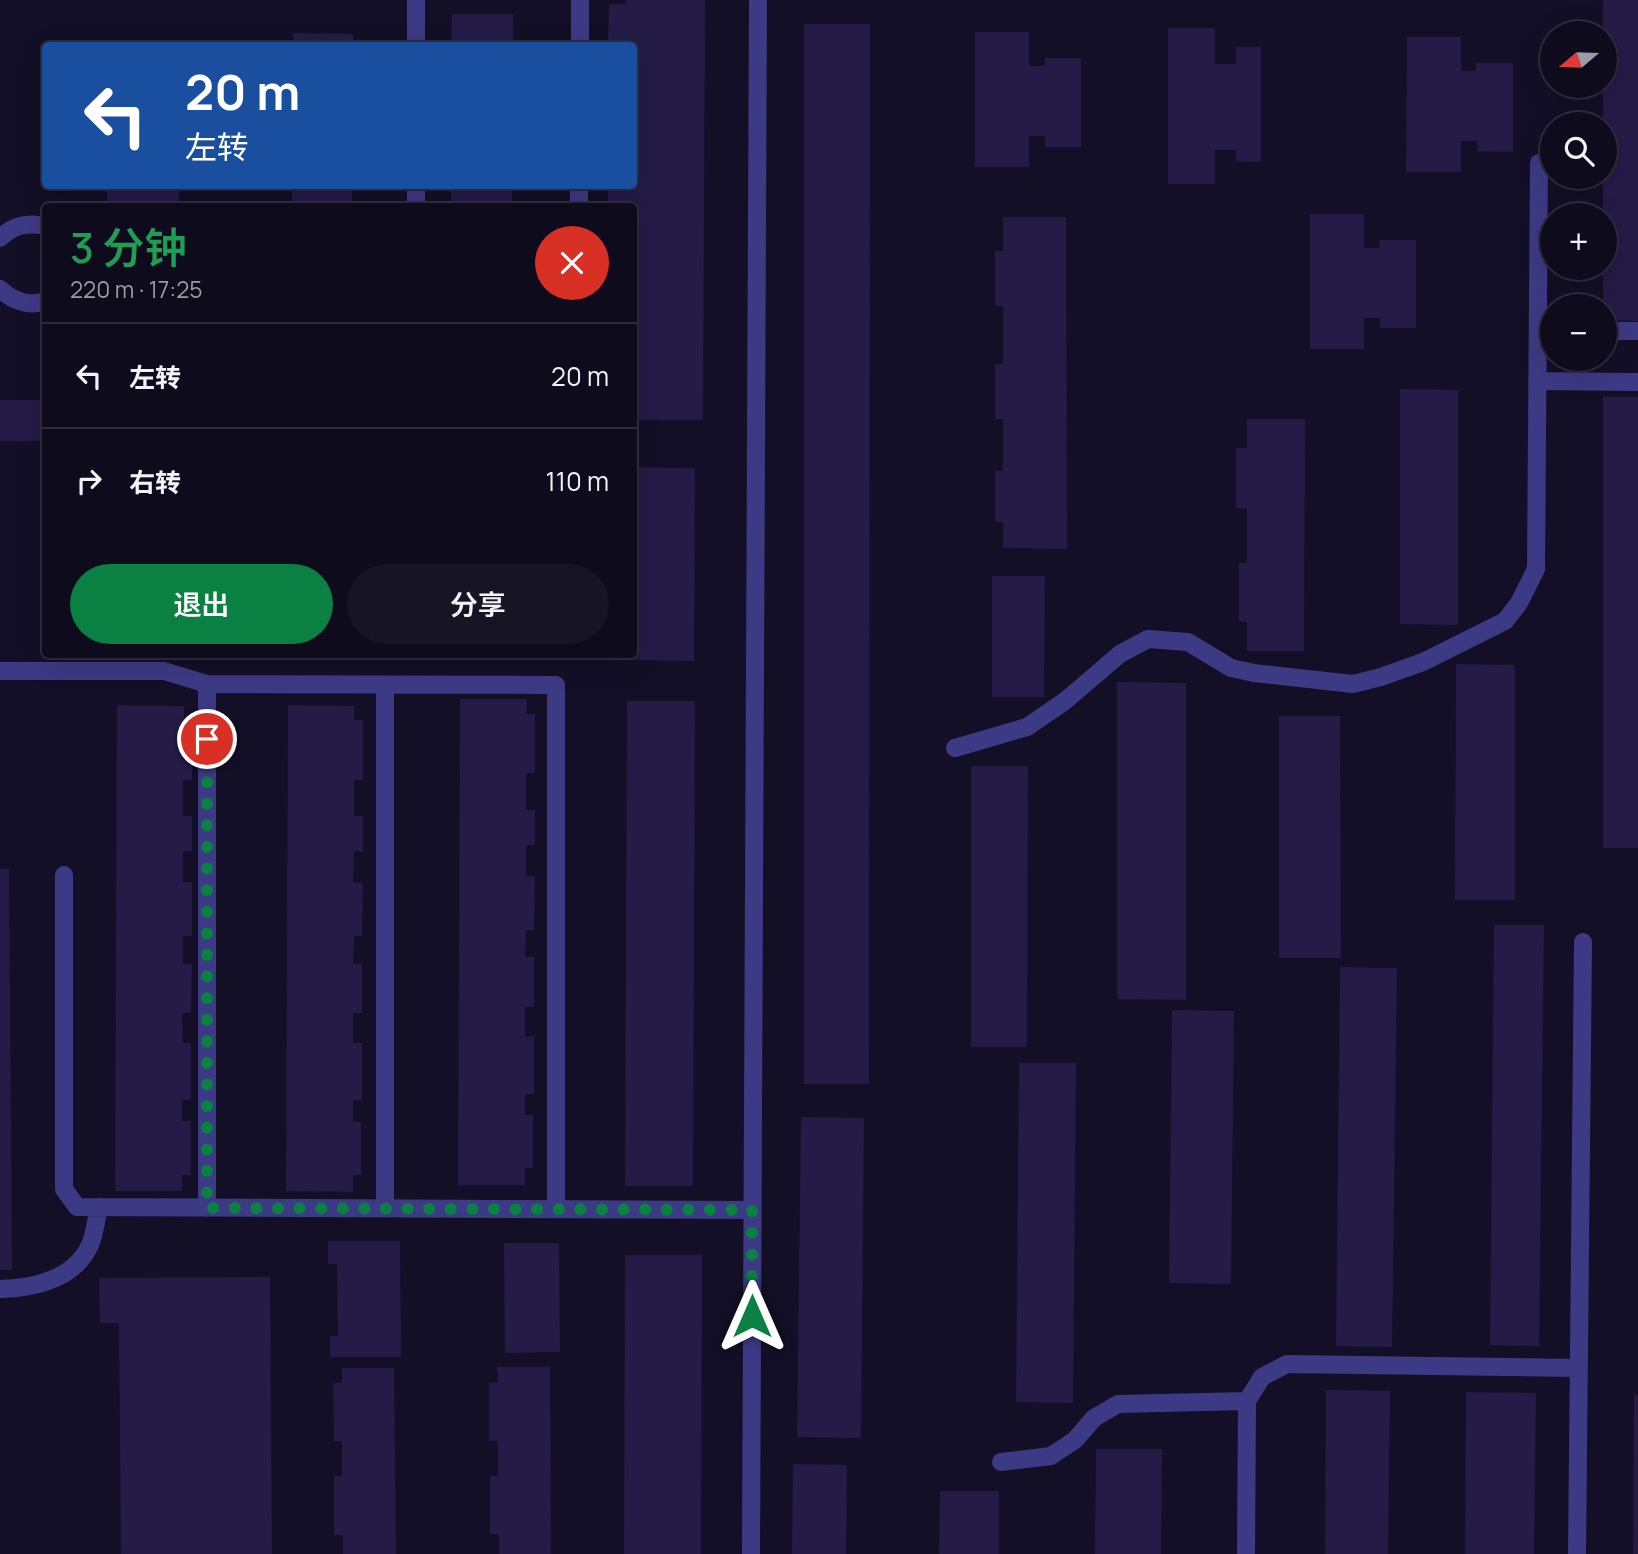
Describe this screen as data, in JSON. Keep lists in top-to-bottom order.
{
  "north": "left",
  "page": {
    "map_buttons": ["+", "−"],
    "turn": ["20 m", "左转"],
    "heading": ["3 分钟", "220 m · 17:25"],
    "list": [
      {
        "name": "左转",
        "value": "20 m"
      },
      {
        "name": "右转",
        "value": "110 m"
      }
    ],
    "buttons": ["退出", "分享"]
  }
}
